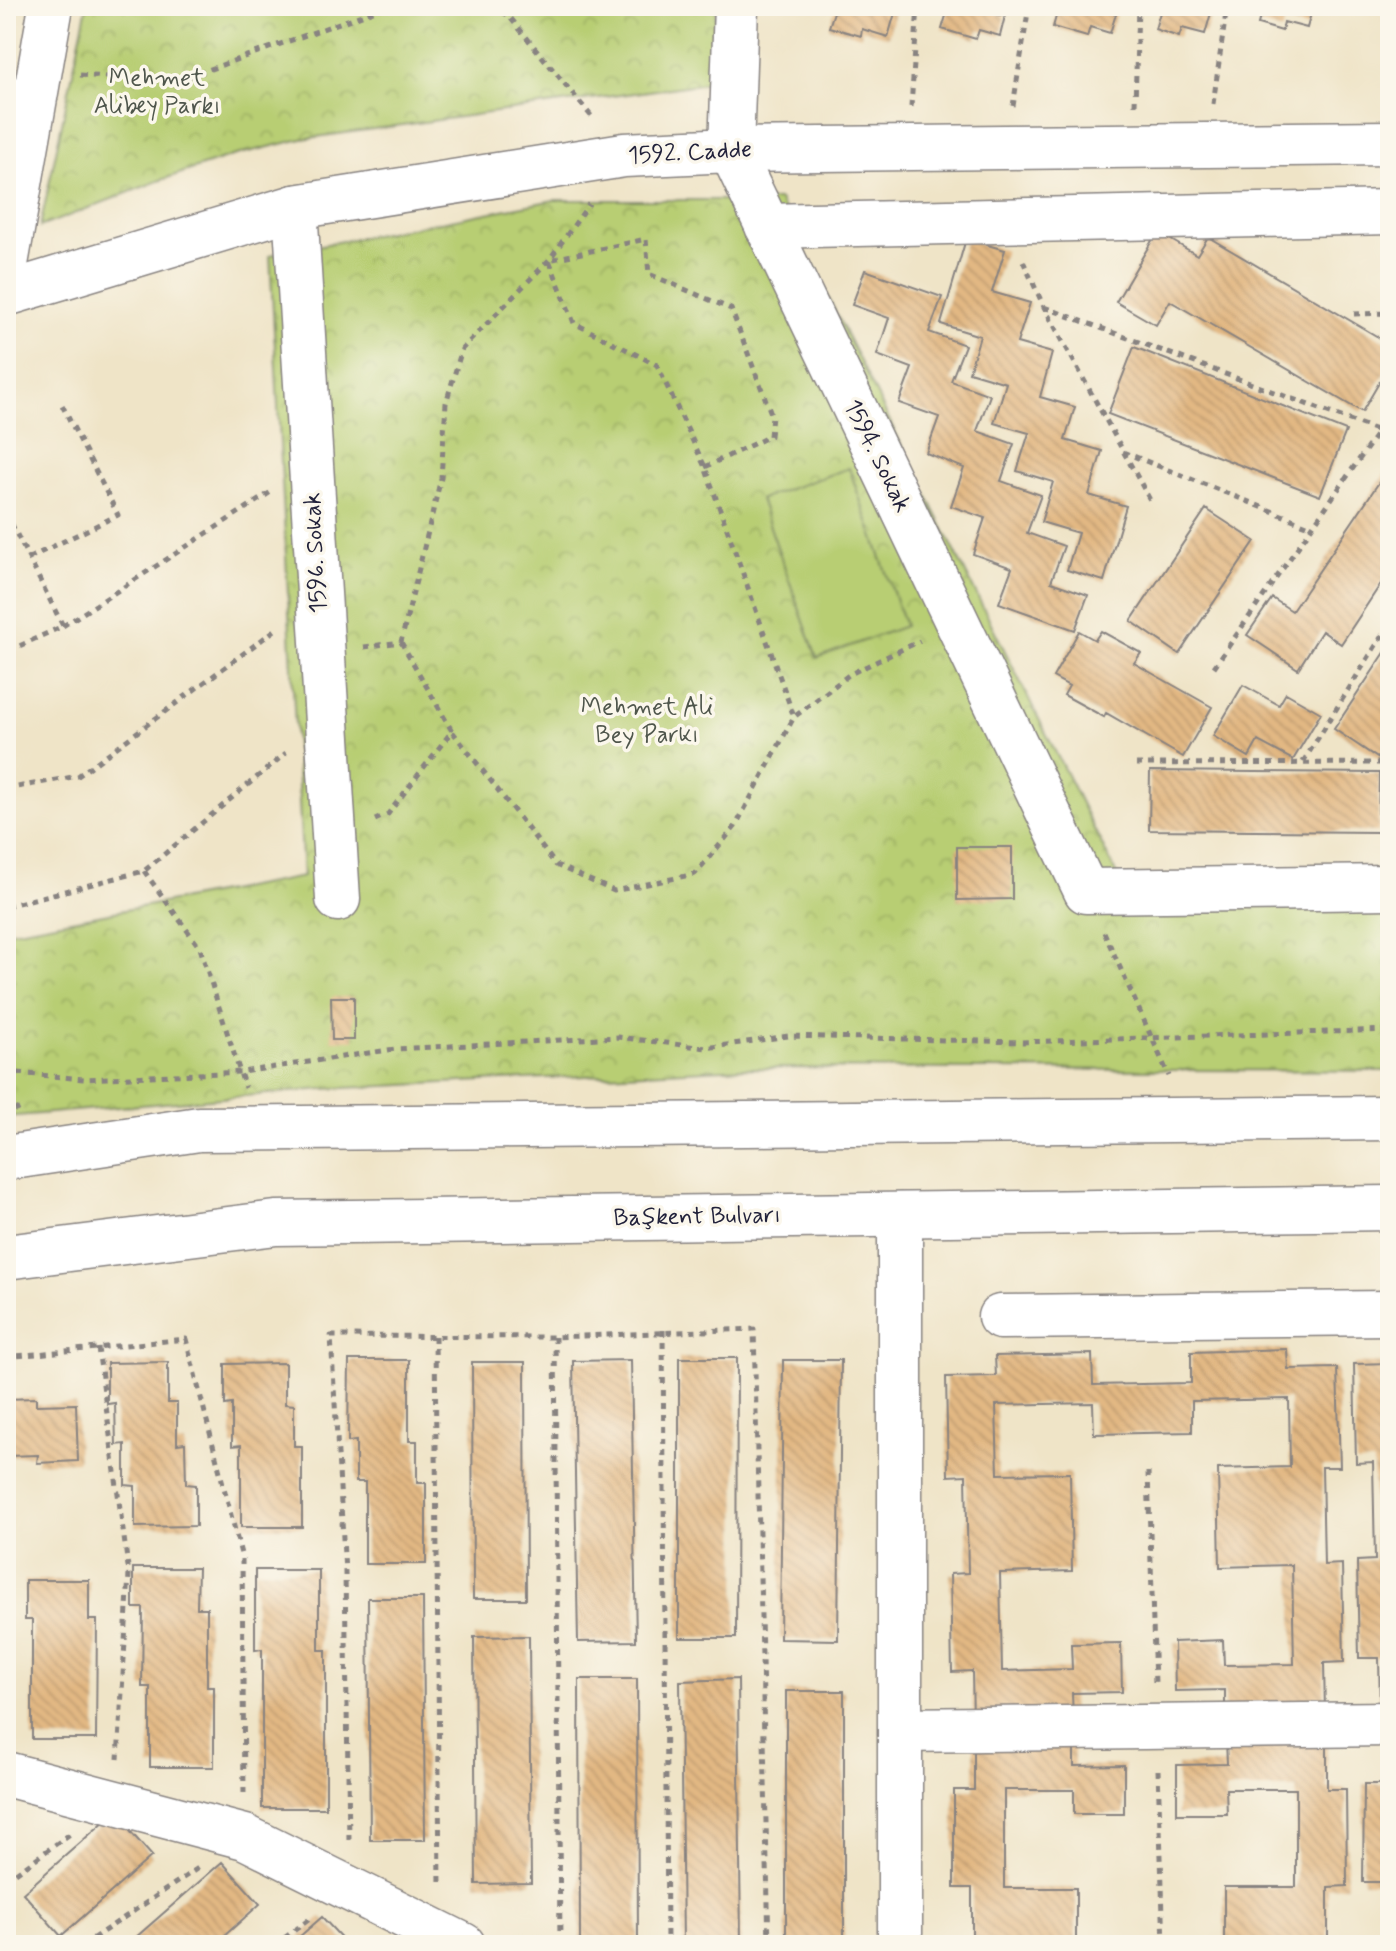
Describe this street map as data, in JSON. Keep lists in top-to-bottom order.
{
  "streets": {
    "street": [
      "1592. Cadde",
      "1594. Sokak",
      "1596. Sokak",
      "Başkent Bulvarı"
    ]
  },
  "crossings": [
    ["1592. Cadde", "1594. Sokak"],
    ["1592. Cadde", "1596. Sokak"]
  ],
  "parks": ["Mehmet Alibey Parkı", "Mehmet Ali Bey Parkı"]
}
